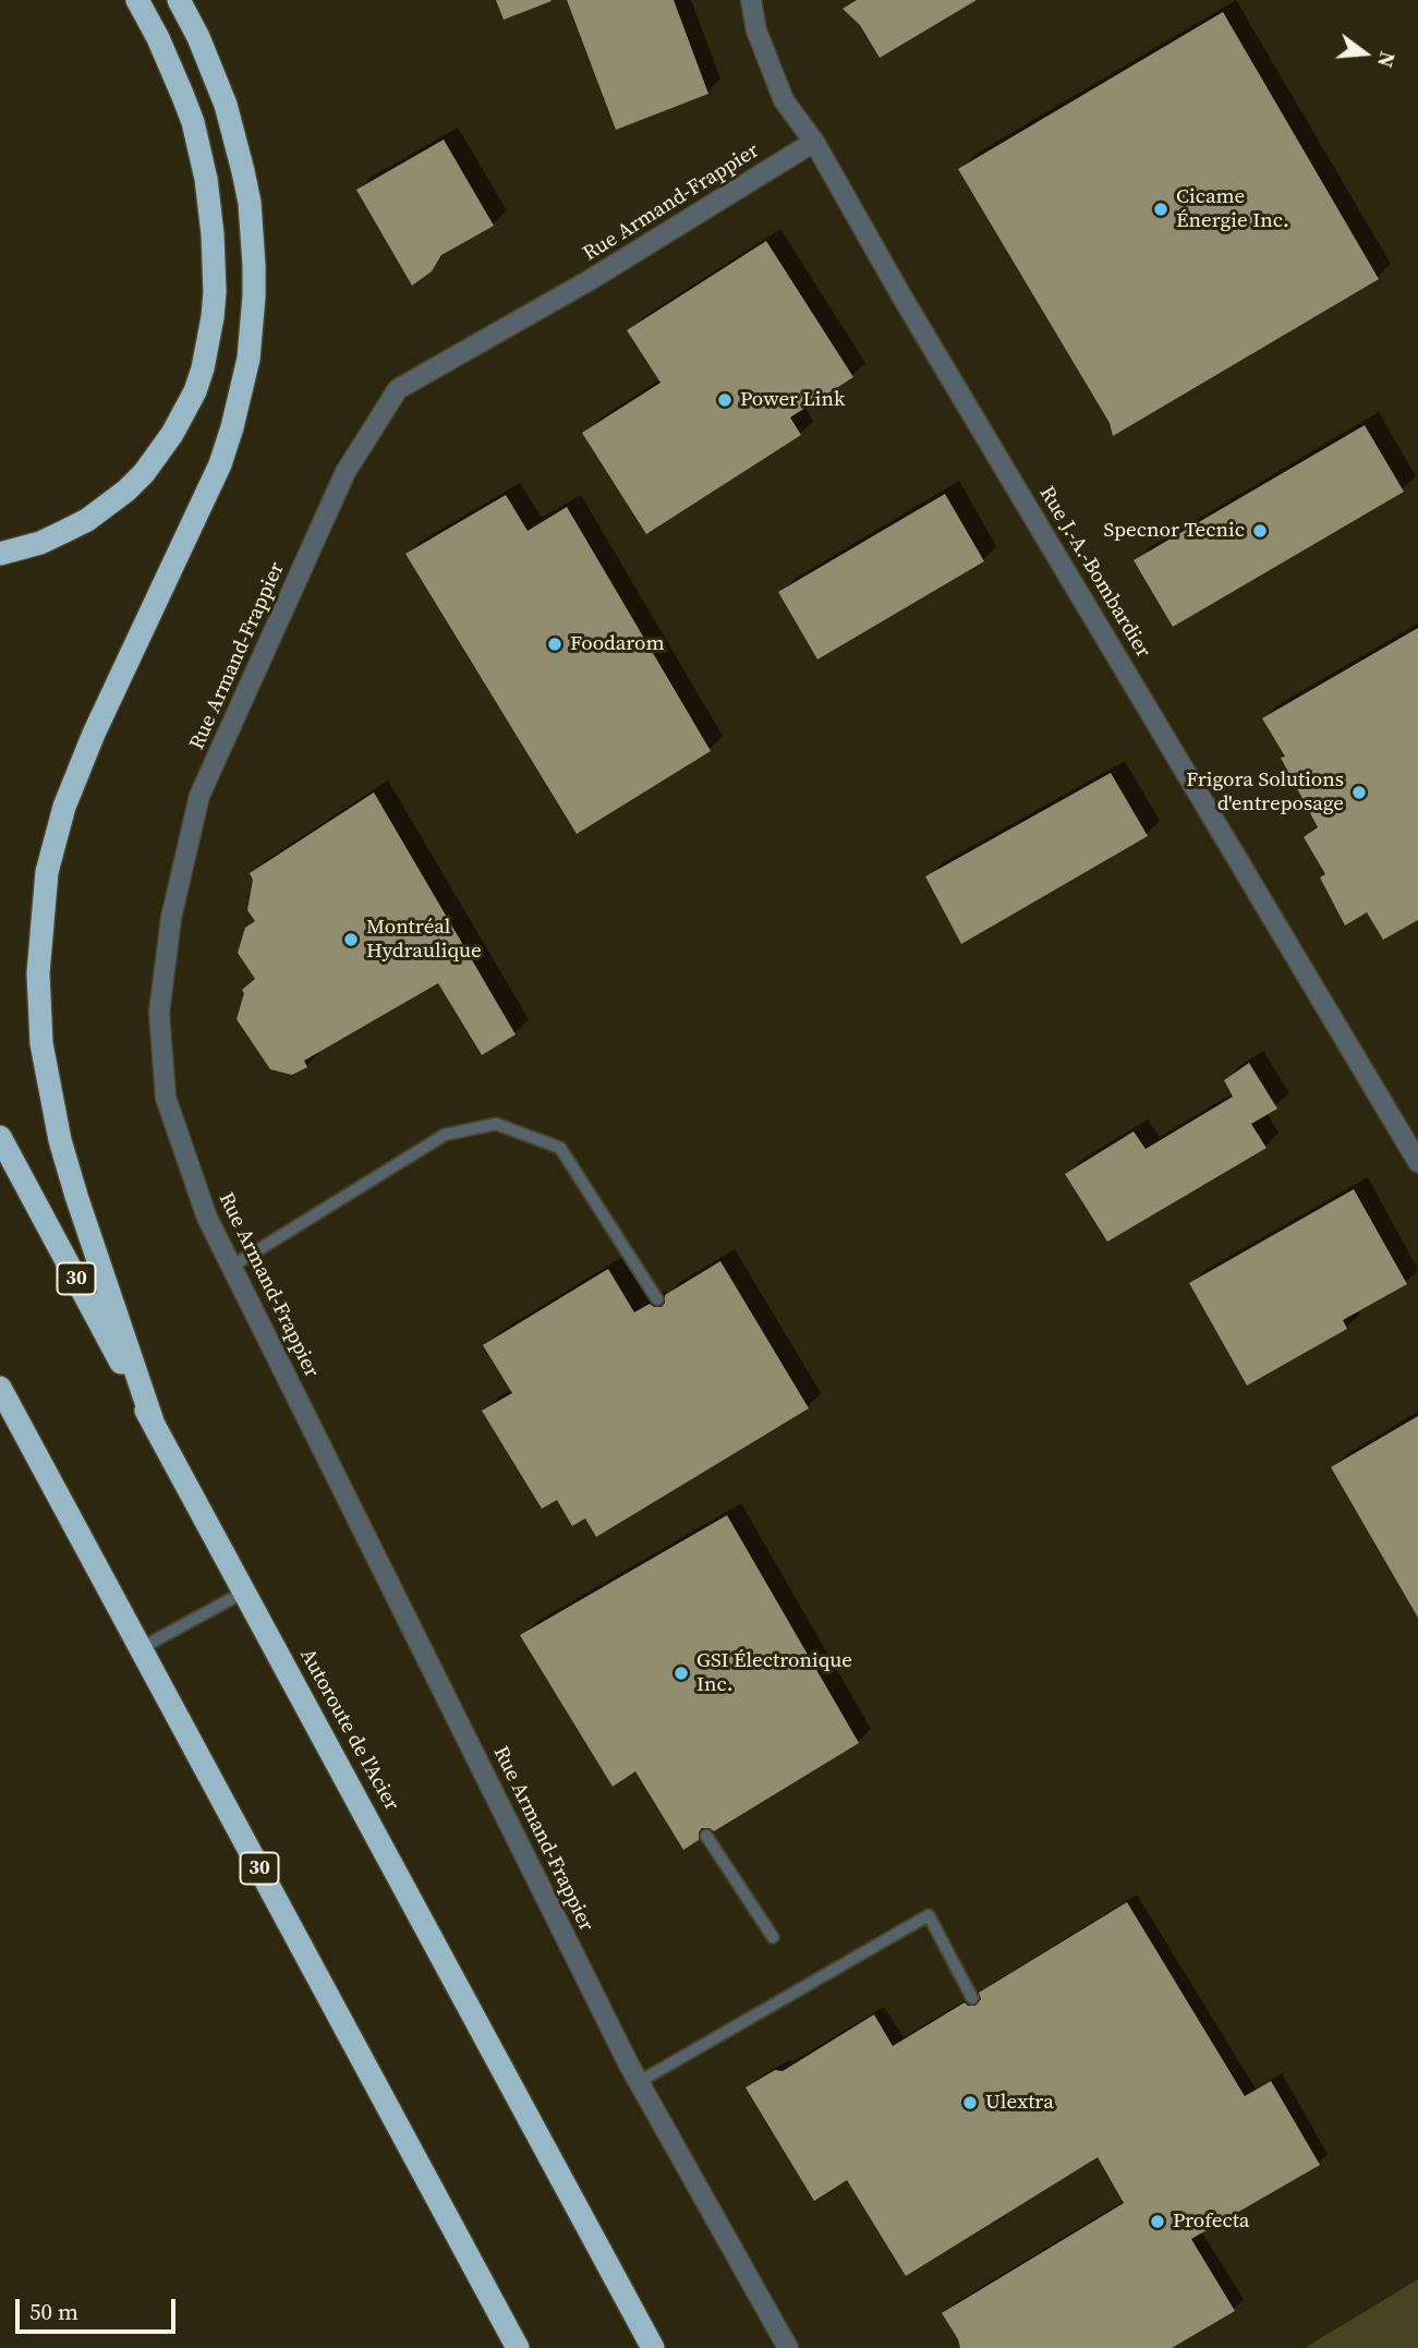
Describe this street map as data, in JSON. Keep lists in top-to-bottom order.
{
  "streets": {
    "highway": ["30", "Autoroute de l'Acier"],
    "street": ["Rue Armand-Frappier", "Rue J.-A.-Bombardier"]
  },
  "crossings": [
    ["Rue Armand-Frappier", "Rue J.-A.-Bombardier"]
  ],
  "places": [
    "Cicame Énergie Inc.",
    "Power Link",
    "Specnor Tecnic",
    "Foodarom",
    "Frigora Solutions d'entreposage",
    "Montréal Hydraulique",
    "GSI Électronique Inc.",
    "Ulextra",
    "Profecta"
  ],
  "scale_bar": "50 m",
  "north": "right"
}
